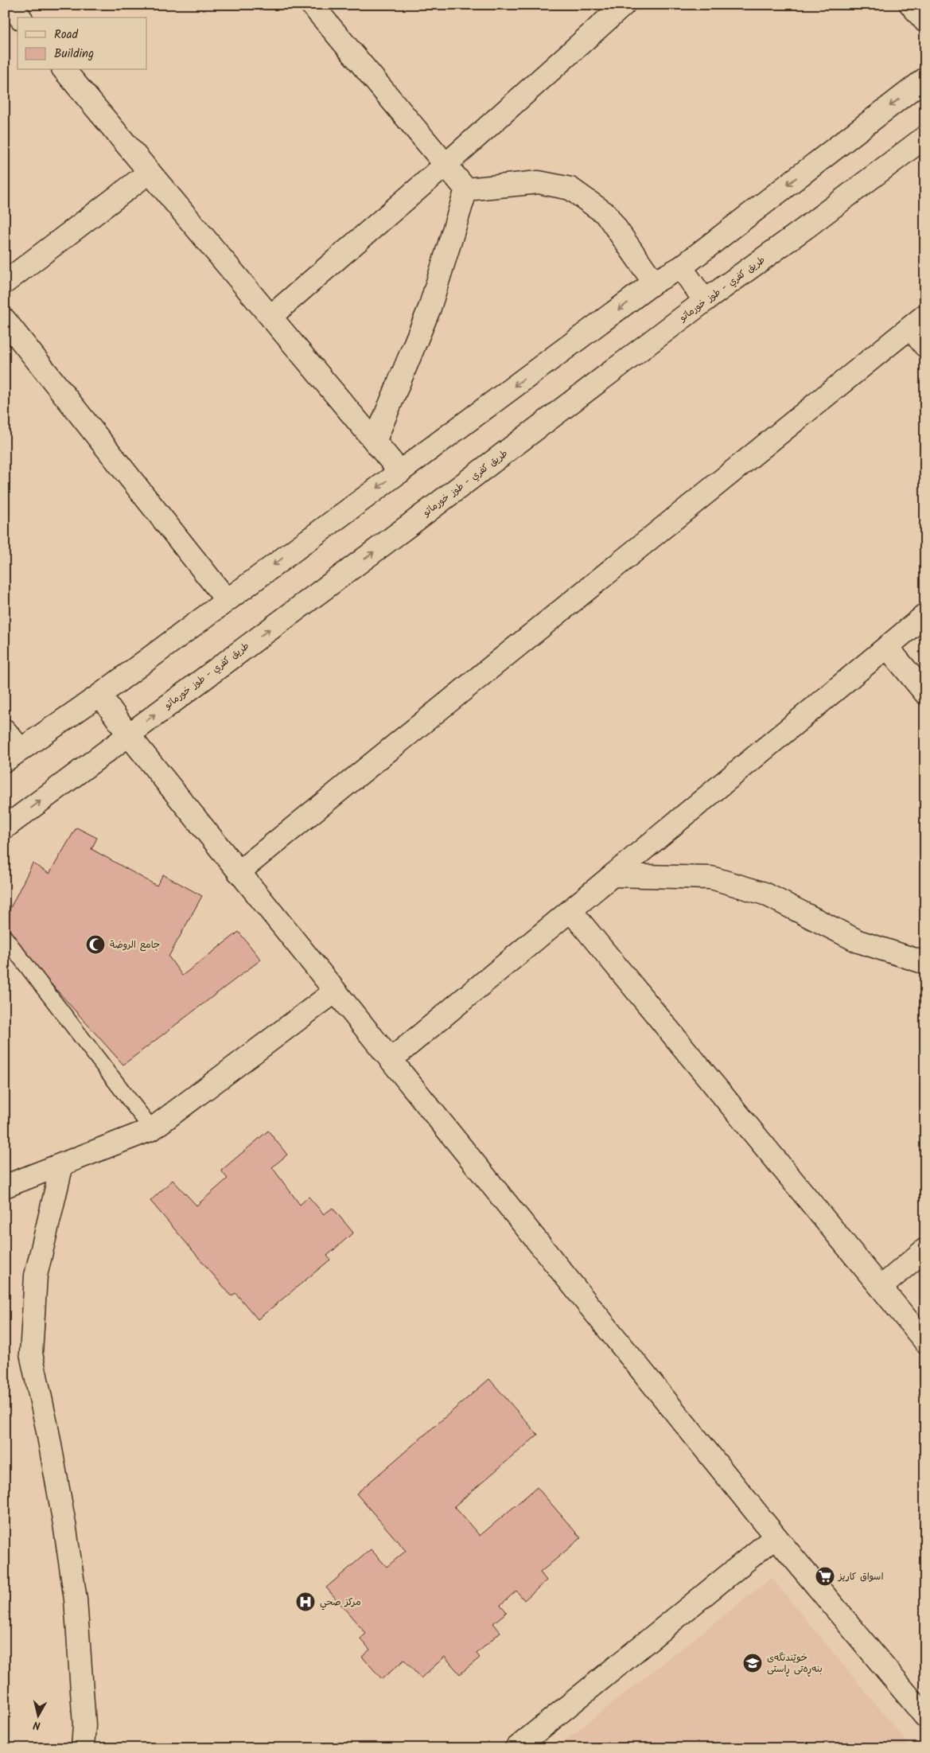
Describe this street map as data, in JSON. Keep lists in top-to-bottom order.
{
  "streets": {
    "street": ["طريق كفري - طوز خورماتو"]
  },
  "places": {
    "mosque": ["جامع الروضة"],
    "supermarket": ["اسواق كاريز"],
    "hospital": ["مركز صحي"],
    "school or university": ["خوێندنگەی بنەڕەتی ڕاستی"]
  },
  "legend": ["Road", "Building"],
  "north": "bottom"
}
